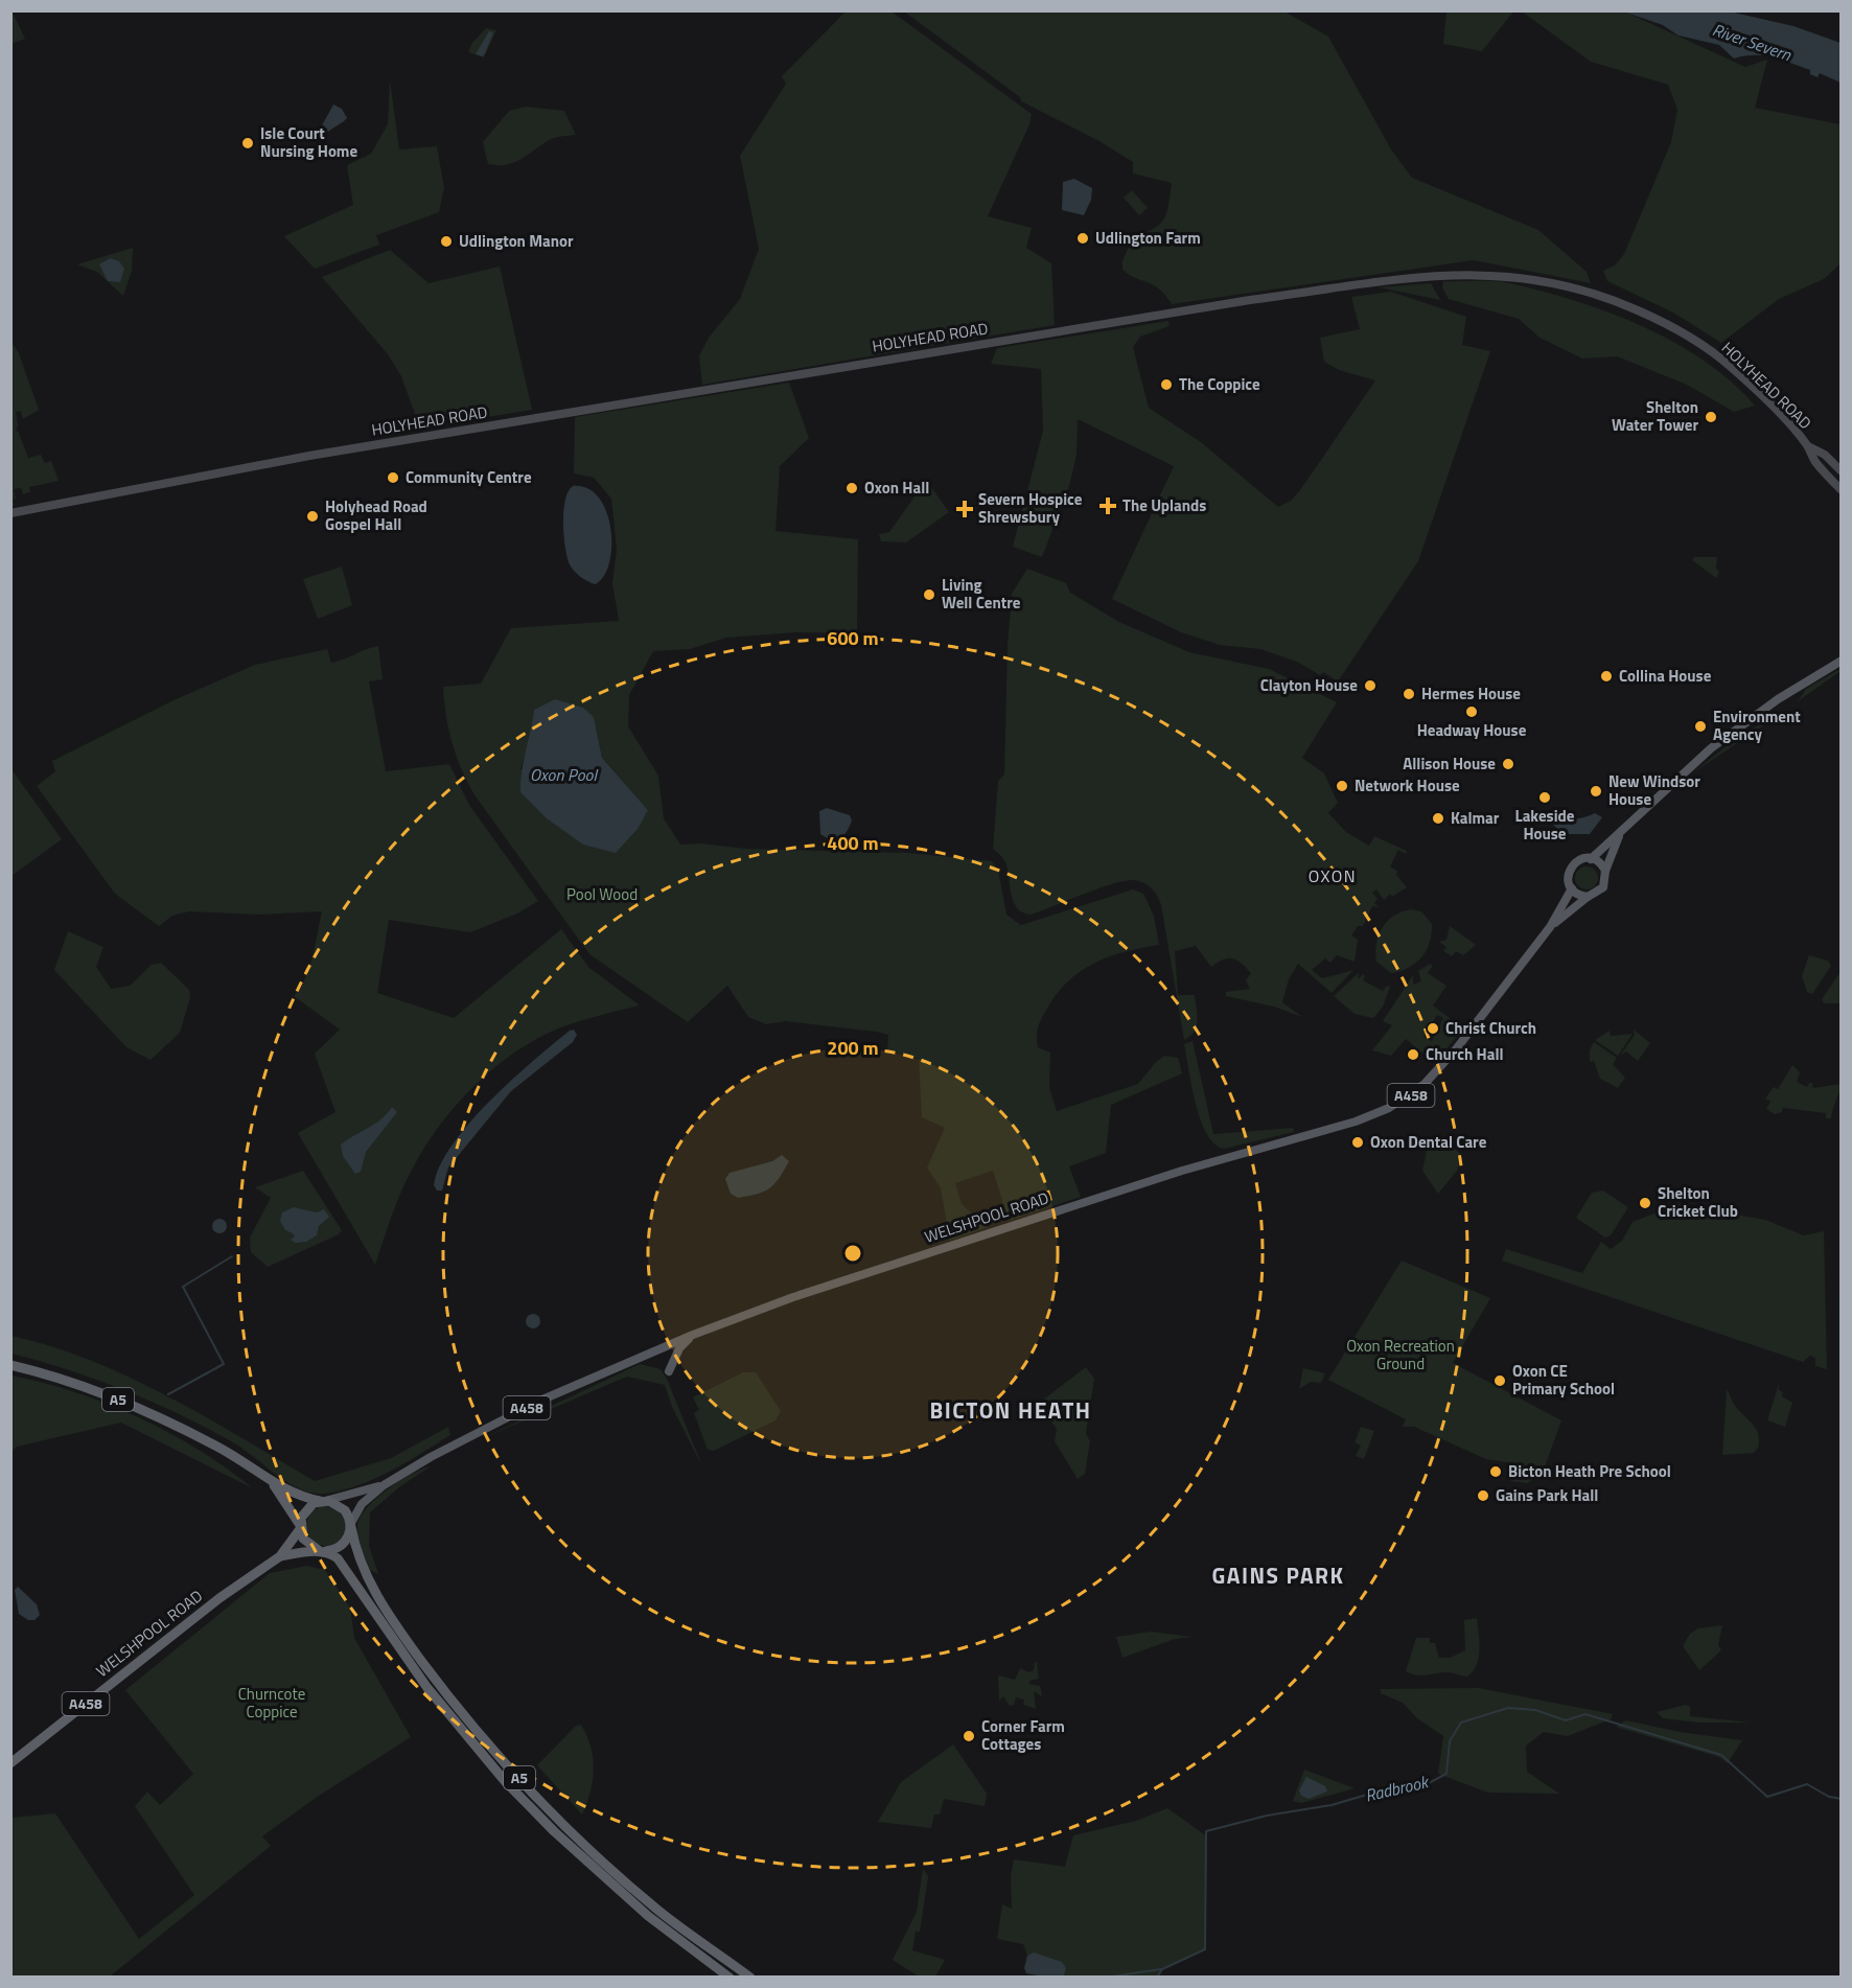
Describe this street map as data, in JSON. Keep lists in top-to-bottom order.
{
  "streets": {
    "highway": ["A458", "WELSHPOOL ROAD", "A5"],
    "main road": ["HOLYHEAD ROAD"]
  },
  "crossings": [
    ["WELSHPOOL ROAD", "A5"]
  ],
  "districts": ["OXON", "BICTON HEATH", "GAINS PARK"],
  "water": ["River Severn", "Oxon Pool", "Radbrook"],
  "parks": ["Pool Wood", "Oxon Recreation Ground", "Churncote Coppice"],
  "places": {
    "other": [
      "Isle Court Nursing Home",
      "Udlington Farm",
      "Udlington Manor",
      "The Coppice",
      "Shelton Water Tower",
      "Community Centre",
      "Oxon Hall",
      "Holyhead Road Gospel Hall",
      "Living Well Centre",
      "Collina House",
      "Clayton House",
      "Hermes House",
      "Headway House",
      "Environment Agency",
      "Allison House",
      "Network House",
      "New Windsor House",
      "Lakeside House",
      "Kalmar",
      "Christ Church",
      "Church Hall",
      "Oxon Dental Care",
      "Shelton Cricket Club",
      "Oxon CE Primary School",
      "Bicton Heath Pre School",
      "Gains Park Hall",
      "Corner Farm Cottages"
    ],
    "health": ["The Uplands", "Severn Hospice Shrewsbury"]
  },
  "rings": ["600 m", "400 m", "200 m"]
}
